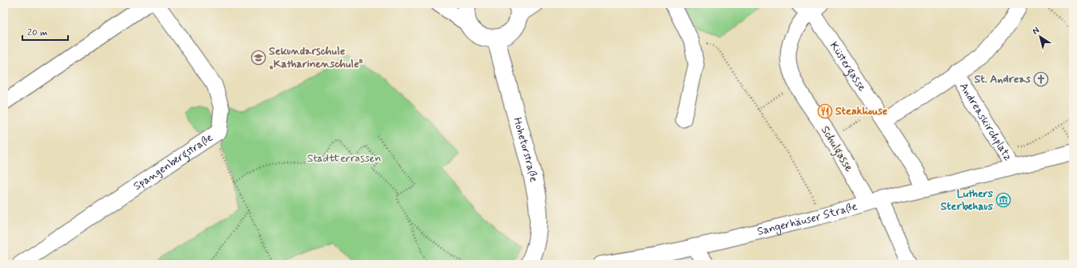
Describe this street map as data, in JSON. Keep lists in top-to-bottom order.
{
  "streets": {
    "main road": ["Hohetorstraße"],
    "street": [
      "Küstergasse",
      "Andreaskirchplatz",
      "Schulgasse",
      "Spangenbergstraße",
      "Sangerhäuser Straße"
    ]
  },
  "crossings": [
    ["Küstergasse", "Andreaskirchplatz"],
    ["Küstergasse", "Schulgasse"],
    ["Küstergasse", "Sangerhäuser Straße"],
    ["Andreaskirchplatz", "Sangerhäuser Straße"],
    ["Schulgasse", "Sangerhäuser Straße"]
  ],
  "parks": ["Stadtterrassen"],
  "places": {
    "school or university": ["Sekundarschule „Katharinenschule\""],
    "church": ["St. Andreas"],
    "restaurant": ["Steakhouse"],
    "museum": ["Luthers Sterbehaus"]
  },
  "scale_bar": "20 m",
  "north": "top left"
}
